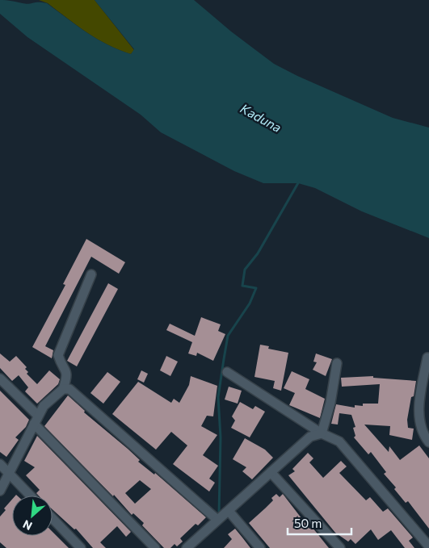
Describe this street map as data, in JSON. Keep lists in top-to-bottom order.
{
  "water": ["Kaduna"],
  "scale_bar": "50 m",
  "north": "bottom left"
}
